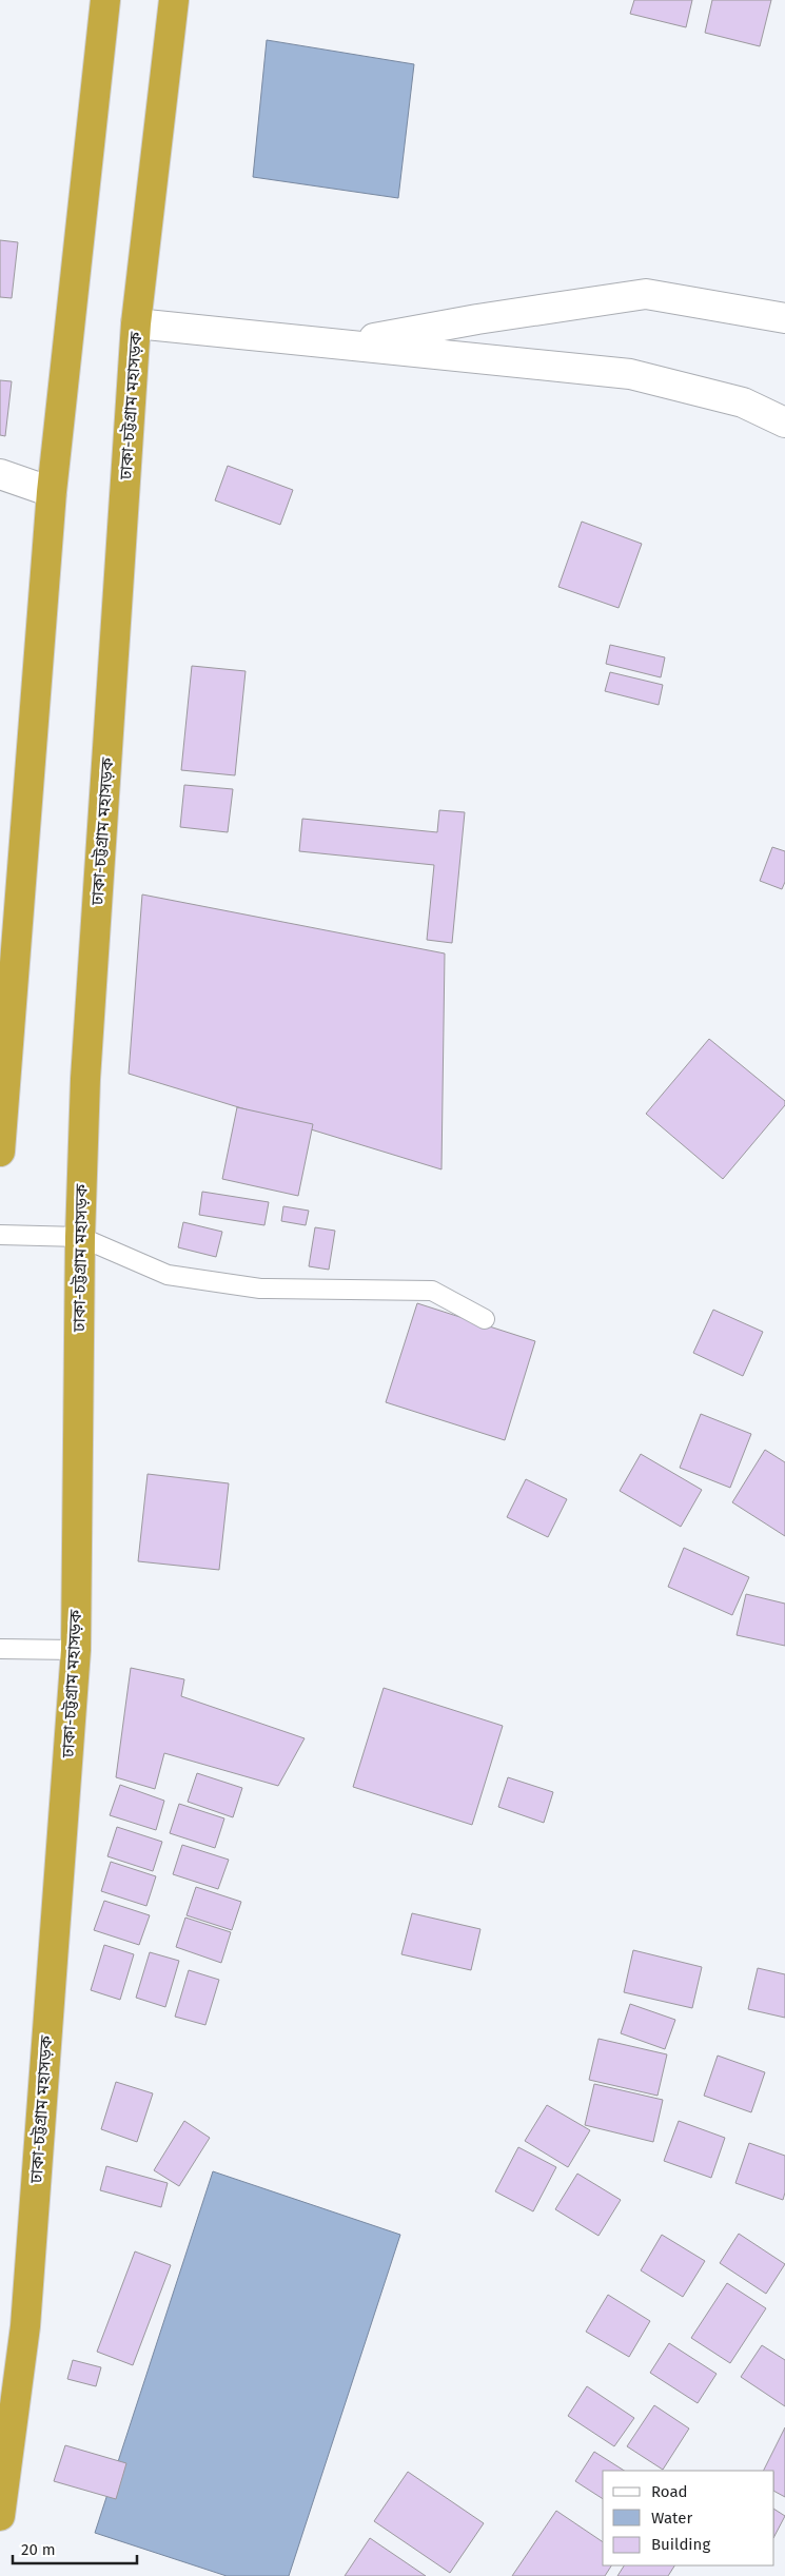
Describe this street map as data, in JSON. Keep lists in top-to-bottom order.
{
  "streets": {
    "highway": ["ঢাকা-চট্টগ্রাম মহাসড়ক"]
  },
  "legend": ["Road", "Water", "Building"],
  "scale_bar": "20 m"
}
